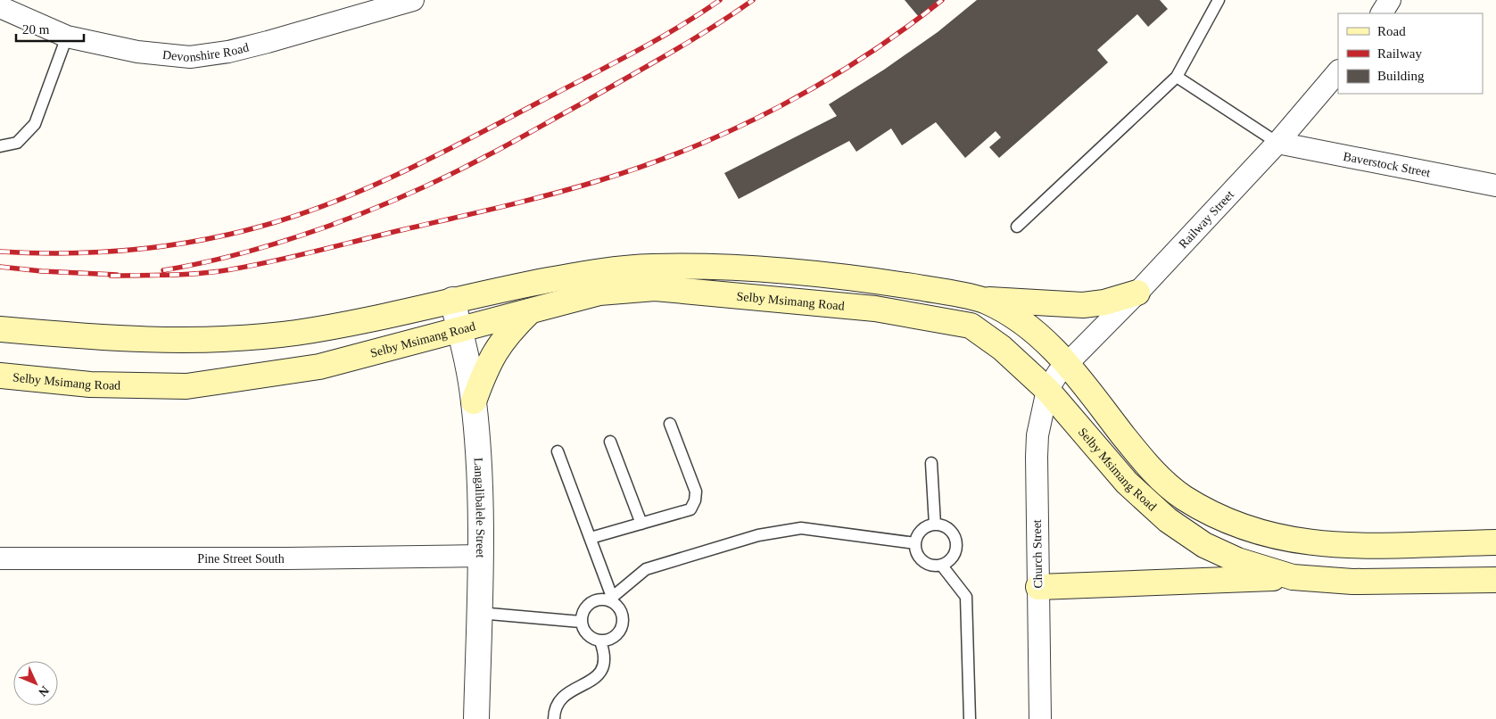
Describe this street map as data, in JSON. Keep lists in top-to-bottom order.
{
  "streets": {
    "main road": ["Selby Msimang Road"],
    "street": [
      "Devonshire Road",
      "Baverstock Street",
      "Railway Street",
      "Langalibalele Street",
      "Church Street",
      "Pine Street South"
    ]
  },
  "crossings": [
    ["Baverstock Street", "Railway Street"],
    ["Railway Street", "Selby Msimang Road"],
    ["Railway Street", "Church Street"],
    ["Selby Msimang Road", "Langalibalele Street"],
    ["Selby Msimang Road", "Church Street"],
    ["Langalibalele Street", "Pine Street South"]
  ],
  "legend": ["Road", "Railway", "Building"],
  "scale_bar": "20 m",
  "north": "bottom right"
}
